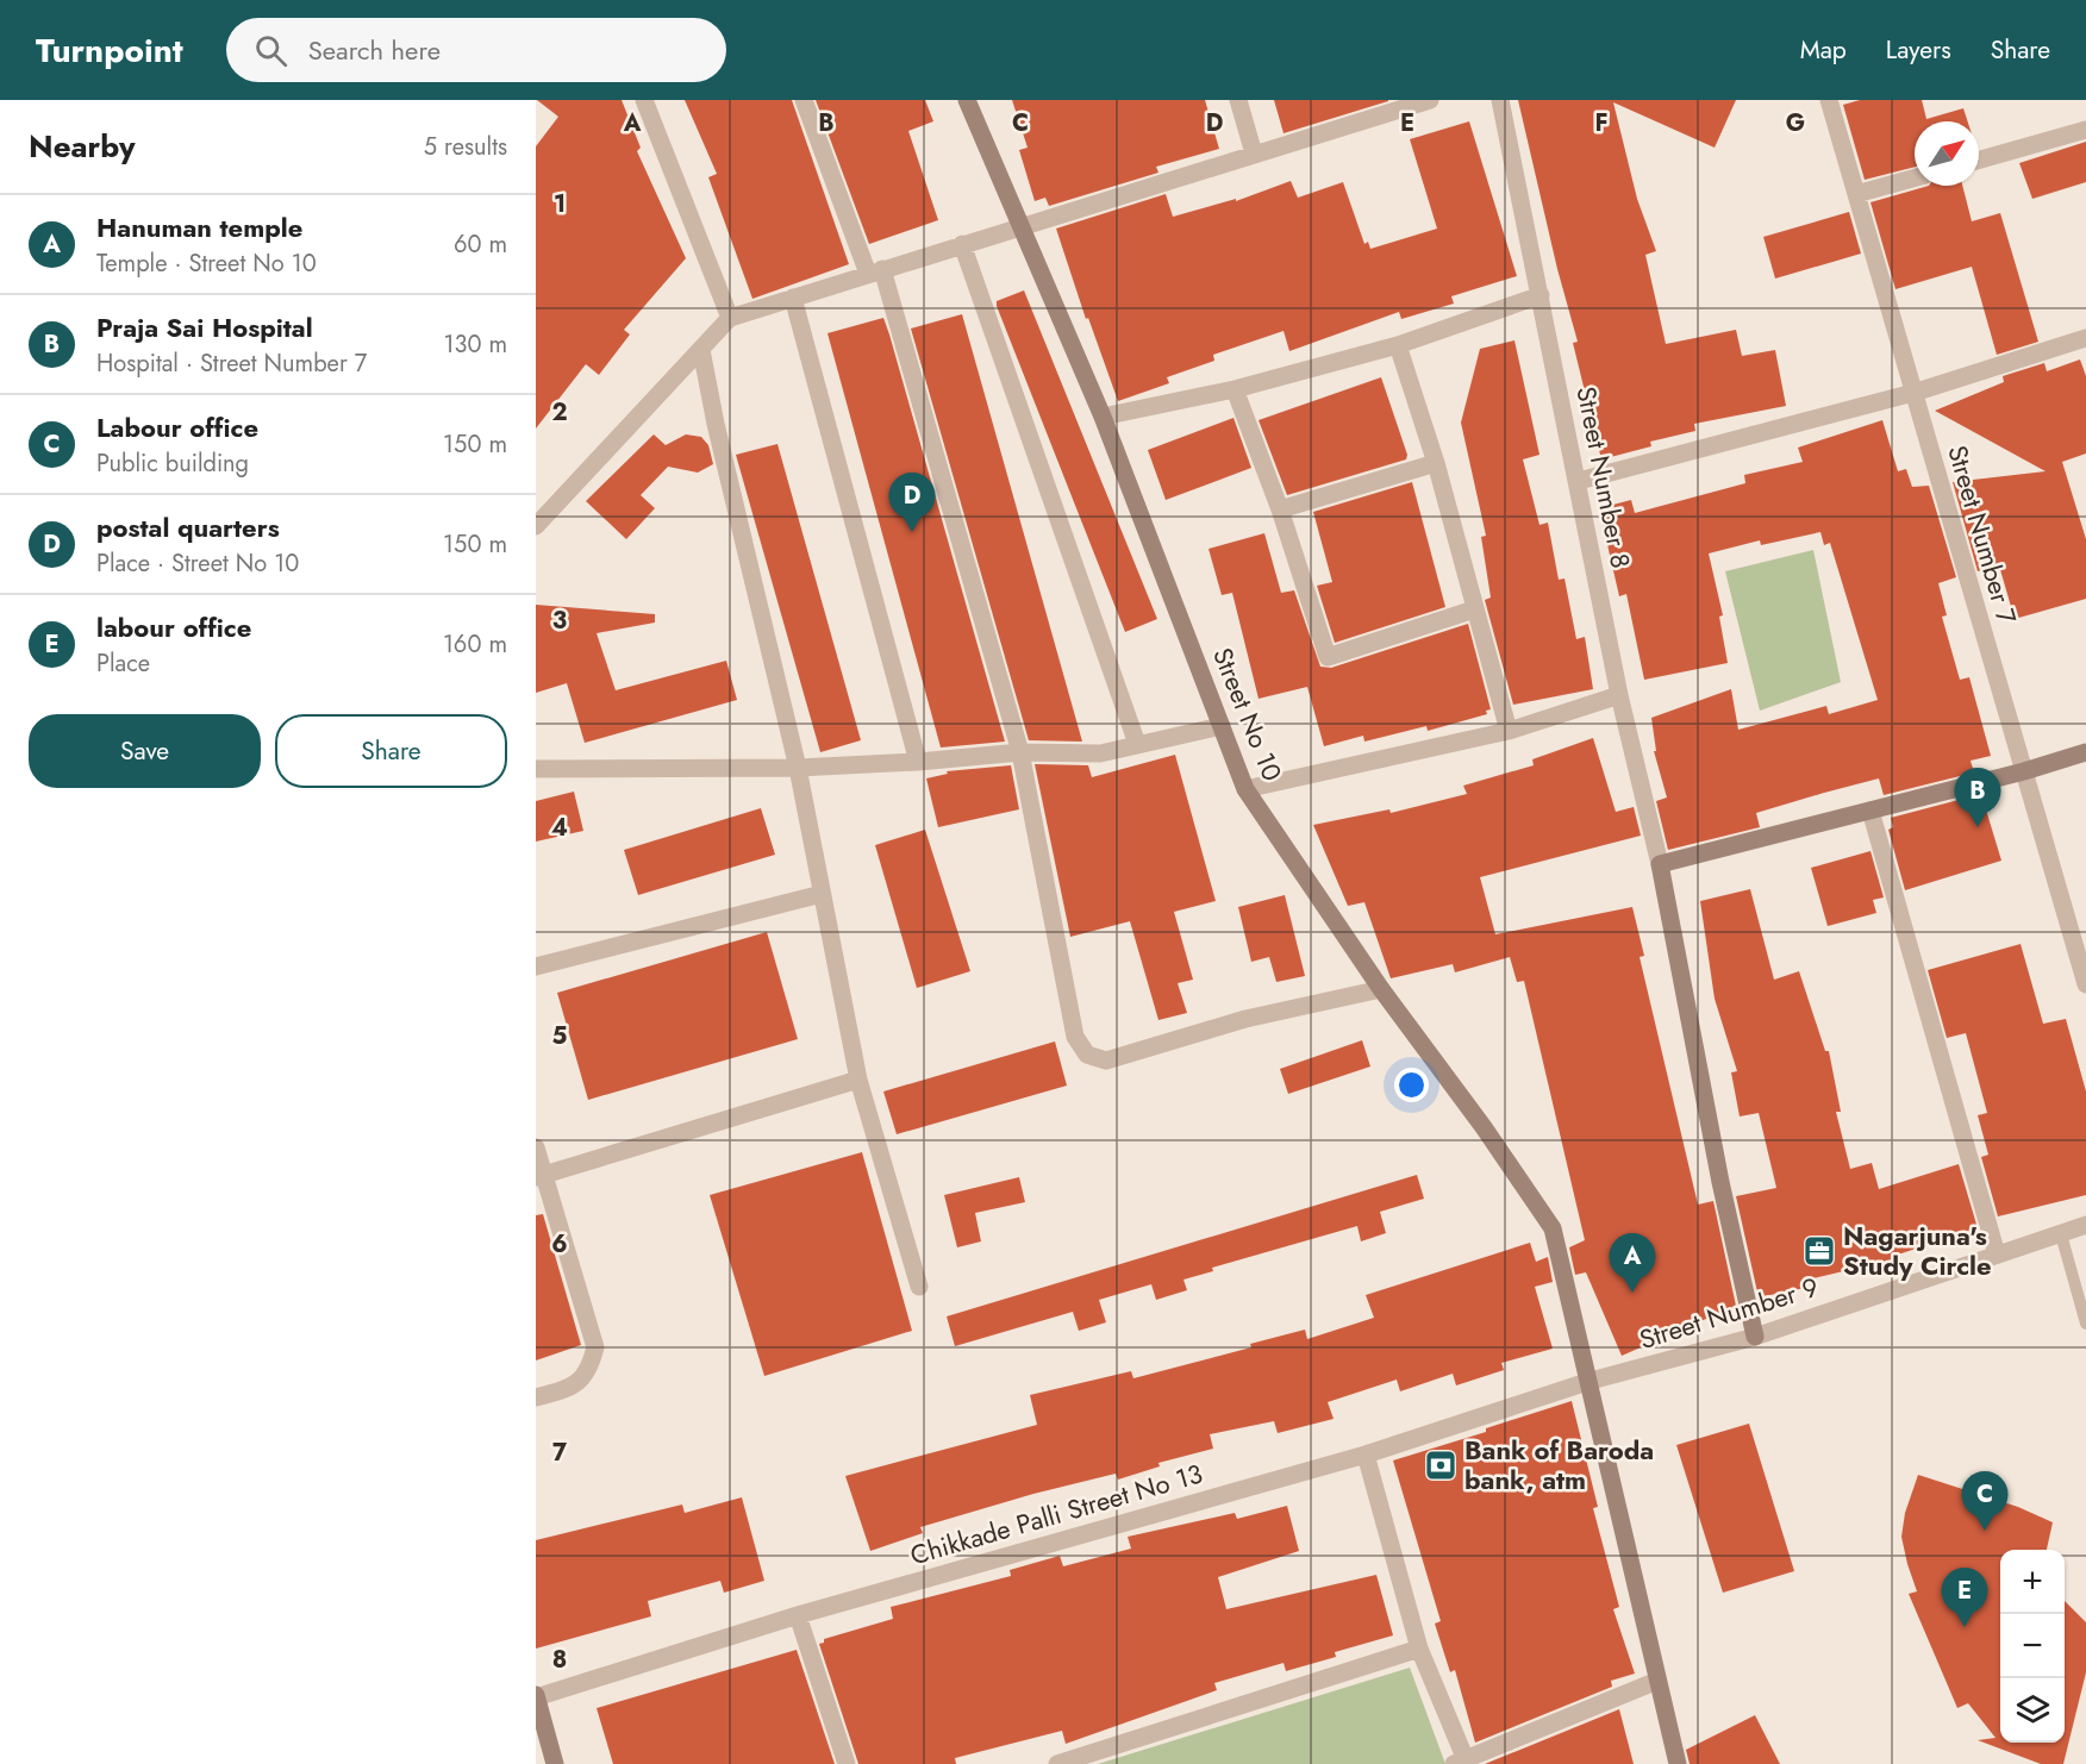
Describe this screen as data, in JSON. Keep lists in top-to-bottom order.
{
  "streets": {
    "street": [
      "Street Number 8",
      "Street Number 7",
      "Street No 10",
      "Street Number 9",
      "Chikkade Palli Street No 13"
    ]
  },
  "crossings": [
    ["Street No 10", "Street Number 9"],
    ["Street No 10", "Chikkade Palli Street No 13"],
    ["Street Number 9", "Chikkade Palli Street No 13"]
  ],
  "places": {
    "office": ["Nagarjuna's Study Circle"],
    "bank": ["Bank of Baroda bank, atm"]
  },
  "north": "top right",
  "page": {
    "header": "Turnpoint",
    "search": "Search here",
    "nav": ["Map", "Layers", "Share"],
    "heading": ["Nearby", "5 results"],
    "list": [
      {
        "mark": "A",
        "name": "Hanuman temple",
        "note": "Temple · Street No 10",
        "value": "60 m"
      },
      {
        "mark": "B",
        "name": "Praja Sai Hospital",
        "note": "Hospital · Street Number 7",
        "value": "130 m"
      },
      {
        "mark": "C",
        "name": "Labour office",
        "note": "Public building",
        "value": "150 m"
      },
      {
        "mark": "D",
        "name": "postal quarters",
        "note": "Place · Street No 10",
        "value": "150 m"
      },
      {
        "mark": "E",
        "name": "labour office",
        "note": "Place",
        "value": "160 m"
      }
    ],
    "pins": [
      "D",
      "B",
      "A",
      "C",
      "E"
    ],
    "buttons": ["Save", "Share"],
    "map_buttons": ["+", "−"]
  },
  "grid": {
    "columns": [
      "A",
      "B",
      "C",
      "D",
      "E",
      "F",
      "G"
    ],
    "rows": [
      "1",
      "2",
      "3",
      "4",
      "5",
      "6",
      "7",
      "8"
    ]
  }
}
